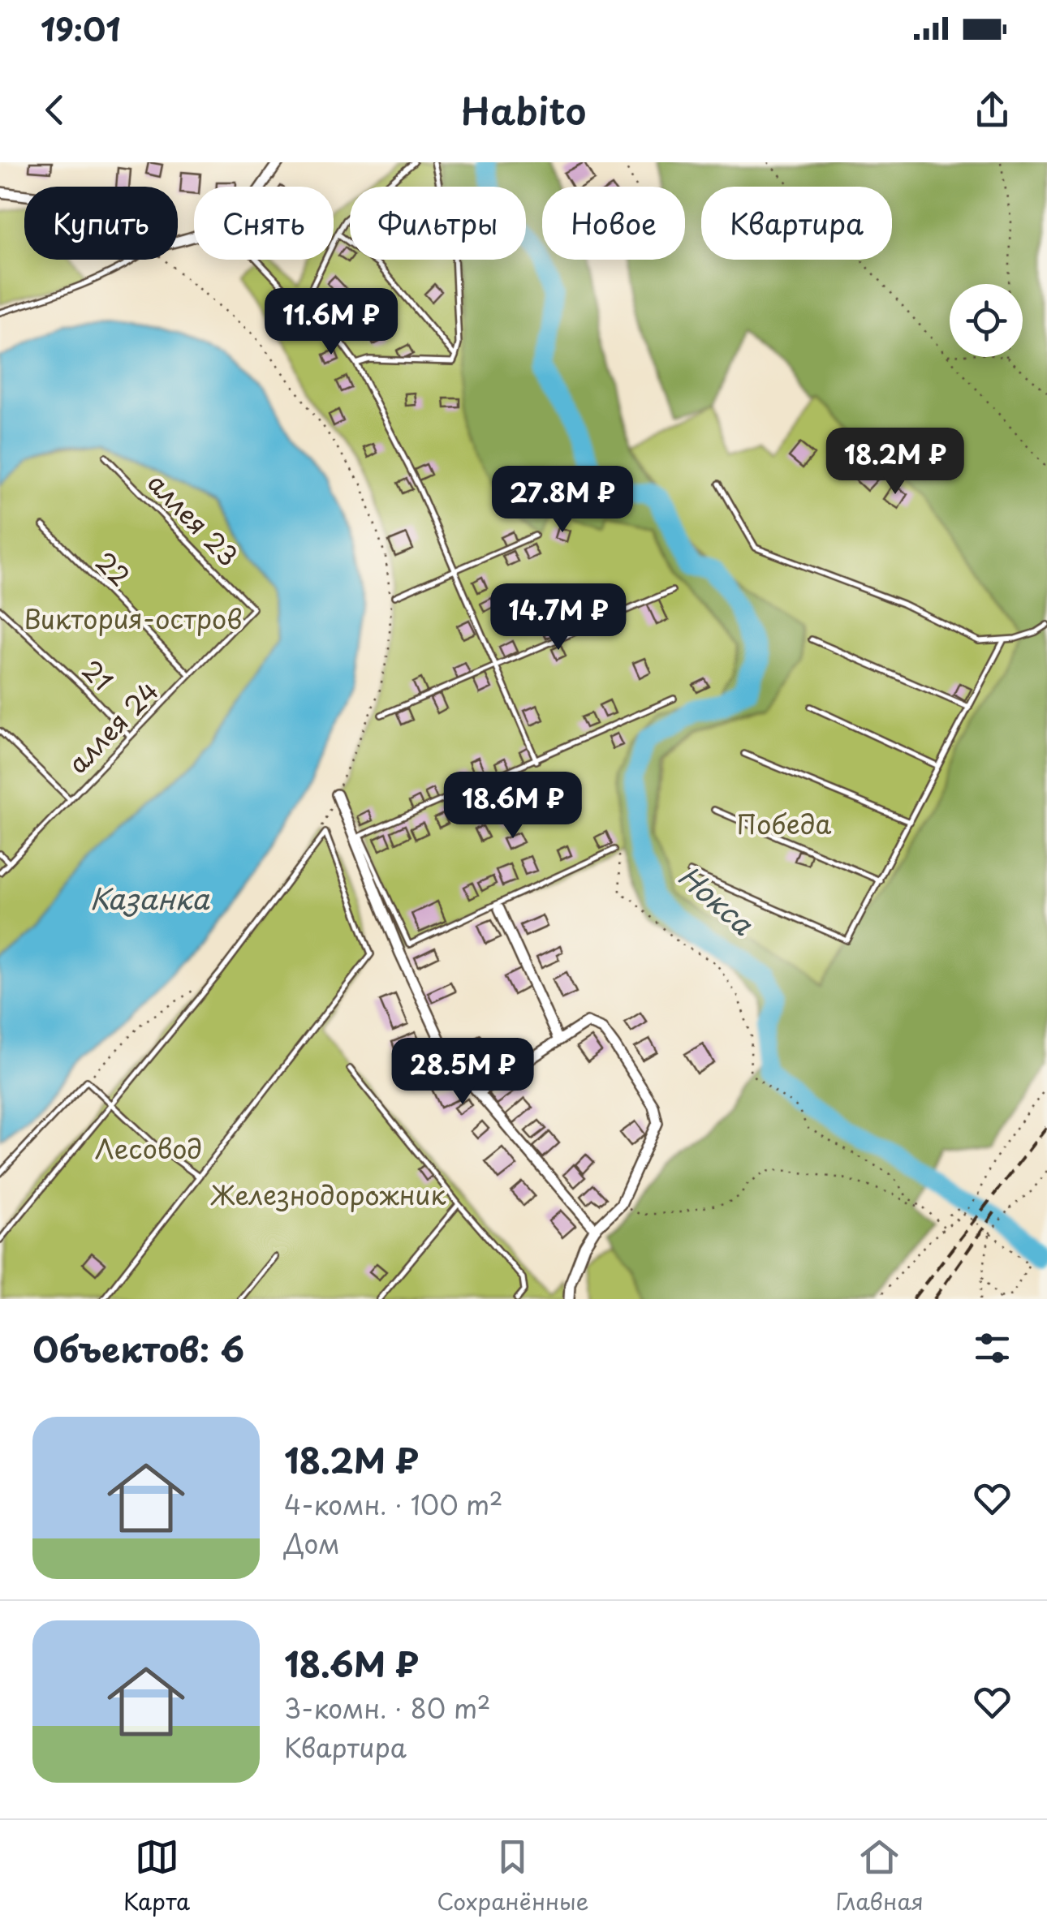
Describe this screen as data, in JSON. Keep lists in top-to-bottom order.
{
  "streets": {
    "lane": [
      "аллея 23",
      "22",
      "21",
      "аллея 24"
    ]
  },
  "crossings": [
    ["аллея 23", "аллея 24"],
    ["22", "аллея 24"],
    ["21", "аллея 24"]
  ],
  "water": ["Казанка", "Нокса"],
  "parks": [
    "Виктория-остров",
    "Победа",
    "Лесовод",
    "Железнодорожник"
  ],
  "page": {
    "status": "19:01",
    "header": "Habito",
    "chip": [
      "Купить",
      "Снять",
      "Фильтры",
      "Новое",
      "Квартира"
    ],
    "price": [
      "11.6M ₽",
      "18.2M ₽",
      "27.8M ₽",
      "14.7M ₽",
      "18.6M ₽",
      "28.5M ₽"
    ],
    "heading": "Объектов: 6",
    "list": [
      {
        "name": "18.2M ₽",
        "note": "4-комн. · 100 m² · Дом"
      },
      {
        "name": "18.6M ₽",
        "note": "3-комн. · 80 m² · Квартира"
      }
    ],
    "tabs": ["Карта", "Сохранённые", "Главная"]
  }
}
